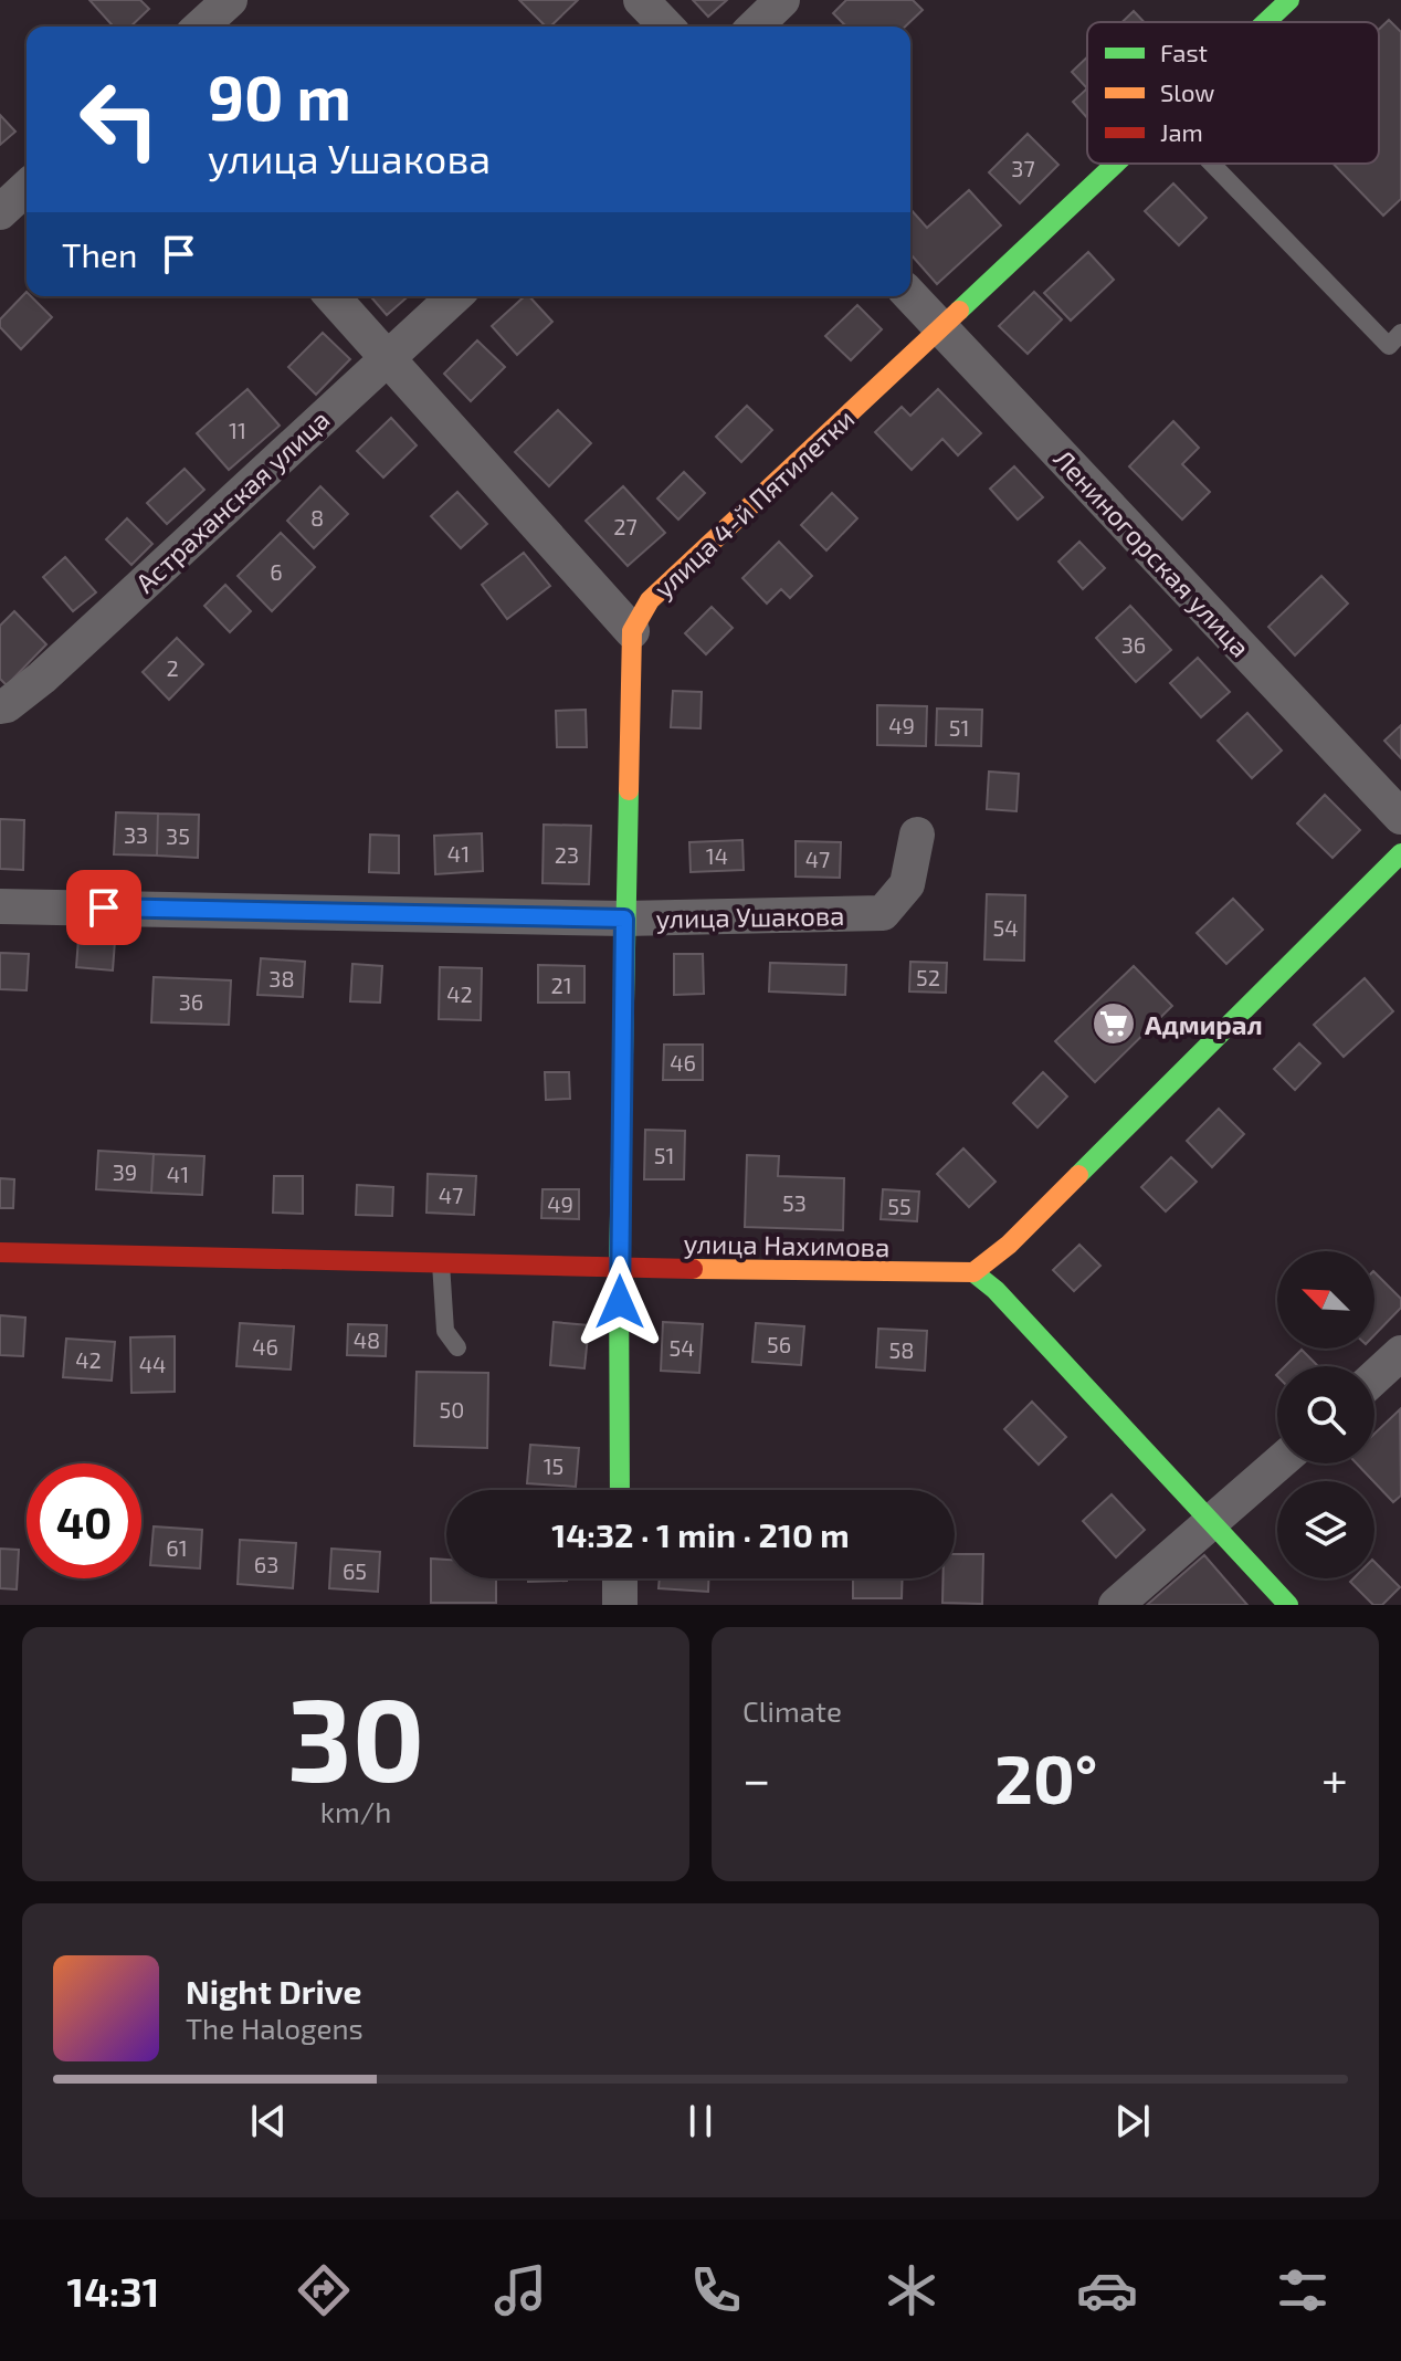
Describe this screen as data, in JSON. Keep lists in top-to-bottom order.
{
  "streets": {
    "street": [
      "Астраханская улица",
      "улица 4-й Пятилетки",
      "Лениногорская улица",
      "улица Ушакова",
      "улица Нахимова"
    ]
  },
  "crossings": [
    ["улица 4-й Пятилетки", "Лениногорская улица"]
  ],
  "places": {
    "supermarket": ["Адмирал"]
  },
  "house_numbers": [
    "37",
    "11",
    "8",
    "27",
    "6",
    "36",
    "2",
    "49",
    "51",
    "33",
    "35",
    "41",
    "23",
    "14",
    "47",
    "54",
    "52",
    "38",
    "21",
    "42",
    "36",
    "46",
    "51",
    "39",
    "41",
    "47",
    "53",
    "49",
    "55",
    "48",
    "56",
    "46",
    "54",
    "58",
    "42",
    "44",
    "50",
    "15",
    "61",
    "63",
    "65"
  ],
  "legend": ["Fast", "Slow", "Jam"],
  "north": "top left",
  "page": {
    "turn": ["90 m", "улица Ушакова"],
    "then": "Then",
    "limit": "40",
    "trip": "14:32 · 1 min · 210 m",
    "tile": [
      ["30", "km/h"],
      "Climate"
    ],
    "heat": ["−", "20°", "+"],
    "song": ["Night Drive", "The Halogens"],
    "tabs": "14:31"
  }
}
